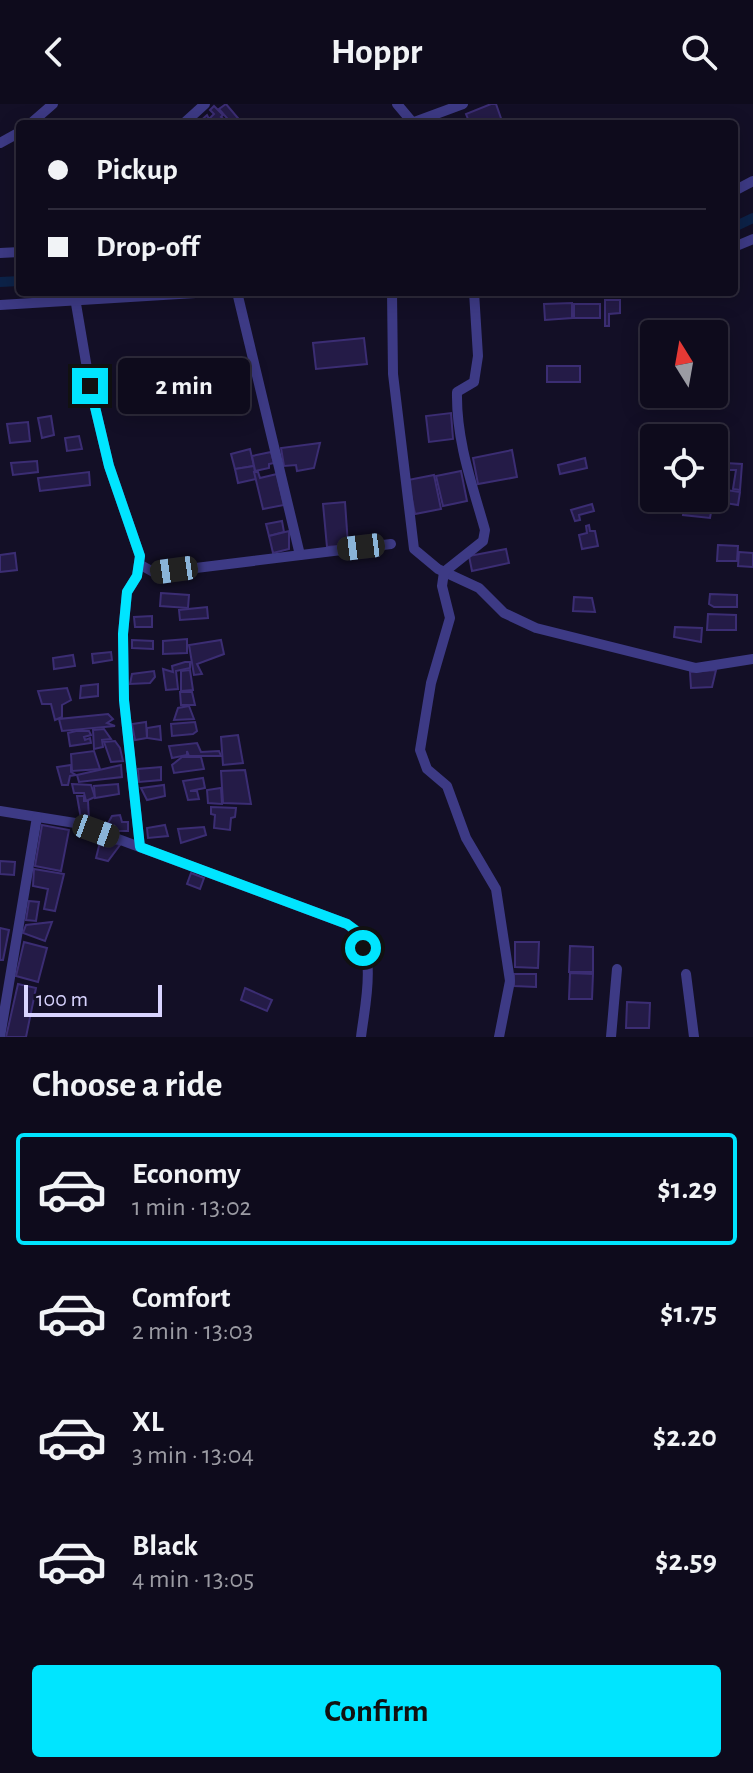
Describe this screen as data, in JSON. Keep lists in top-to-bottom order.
{
  "scale_bar": "100 m",
  "north": "top",
  "page": {
    "header": "Hoppr",
    "banner": ["Pickup", "Drop-off"],
    "bubble": "2 min",
    "scale": "100 m",
    "heading": "Choose a ride",
    "list": [
      {
        "name": "Economy",
        "note": "1 min · 13:02",
        "value": "$1.29"
      },
      {
        "name": "Comfort",
        "note": "2 min · 13:03",
        "value": "$1.75"
      },
      {
        "name": "XL",
        "note": "3 min · 13:04",
        "value": "$2.20"
      },
      {
        "name": "Black",
        "note": "4 min · 13:05",
        "value": "$2.59"
      }
    ],
    "buttons": "Confirm"
  }
}
